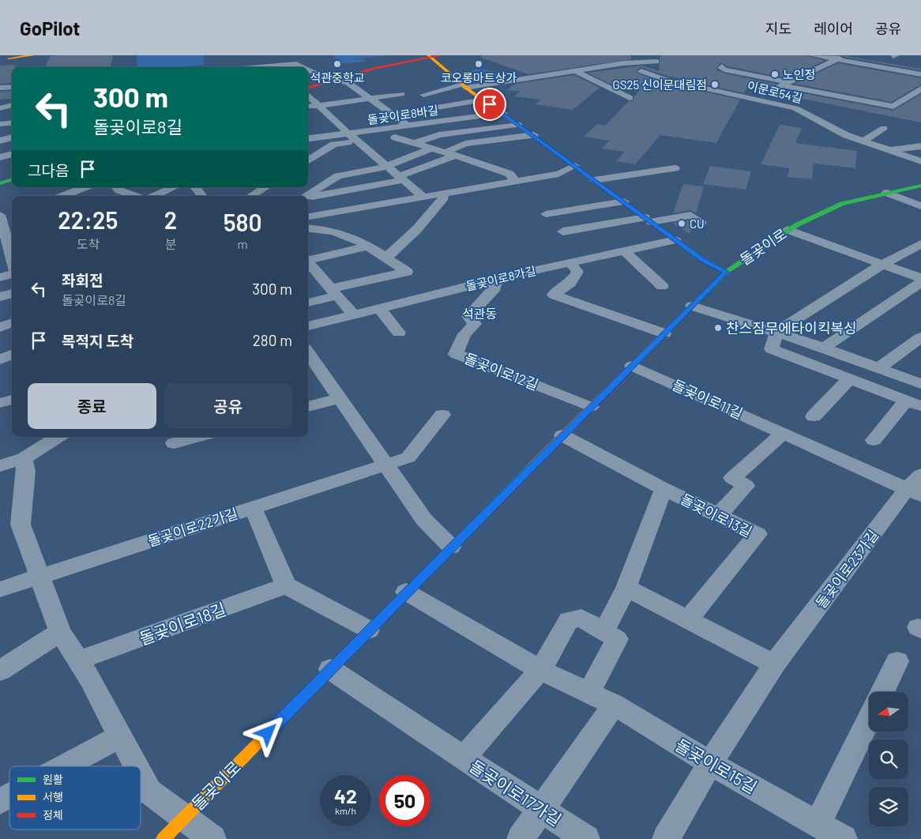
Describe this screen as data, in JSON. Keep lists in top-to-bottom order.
{
  "streets": {
    "main road": ["돌곶이로"],
    "street": [
      "이문로54길",
      "돌곶이로8바길",
      "돌곶이로8가길",
      "돌곶이로12길",
      "돌곶이로11길",
      "돌곶이로13길",
      "돌곶이로22가길",
      "돌곶이로23가길",
      "돌곶이로18길",
      "돌곶이로15길",
      "돌곶이로17가길"
    ]
  },
  "crossings": [
    ["돌곶이로", "돌곶이로12길"],
    ["돌곶이로", "돌곶이로11길"],
    ["돌곶이로", "돌곶이로13길"],
    ["돌곶이로", "돌곶이로15길"],
    ["돌곶이로8가길", "돌곶이로12길"],
    ["돌곶이로11길", "돌곶이로23가길"],
    ["돌곶이로23가길", "돌곶이로15길"],
    ["돌곶이로15길", "돌곶이로17가길"]
  ],
  "districts": ["석관동"],
  "places": [
    "석관중학교",
    "코오롱마트상가",
    "노인정",
    "GS25 신이문대림점",
    "CU",
    "찬스짐무에타이킥복싱"
  ],
  "legend": ["원활", "서행", "정체"],
  "north": "left",
  "page": {
    "header": "GoPilot",
    "nav": ["지도", "레이어", "공유"],
    "turn": ["300 m", "돌곶이로8길"],
    "then": "그다음",
    "eta": [
      "22:25",
      "도착",
      "2",
      "분",
      "580",
      "m"
    ],
    "list": [
      {
        "name": "좌회전",
        "note": "돌곶이로8길",
        "value": "300 m"
      },
      {
        "name": "목적지 도착",
        "value": "280 m"
      }
    ],
    "buttons": ["종료", "공유"],
    "speed": "42 km/h",
    "limit": "50"
  }
}
